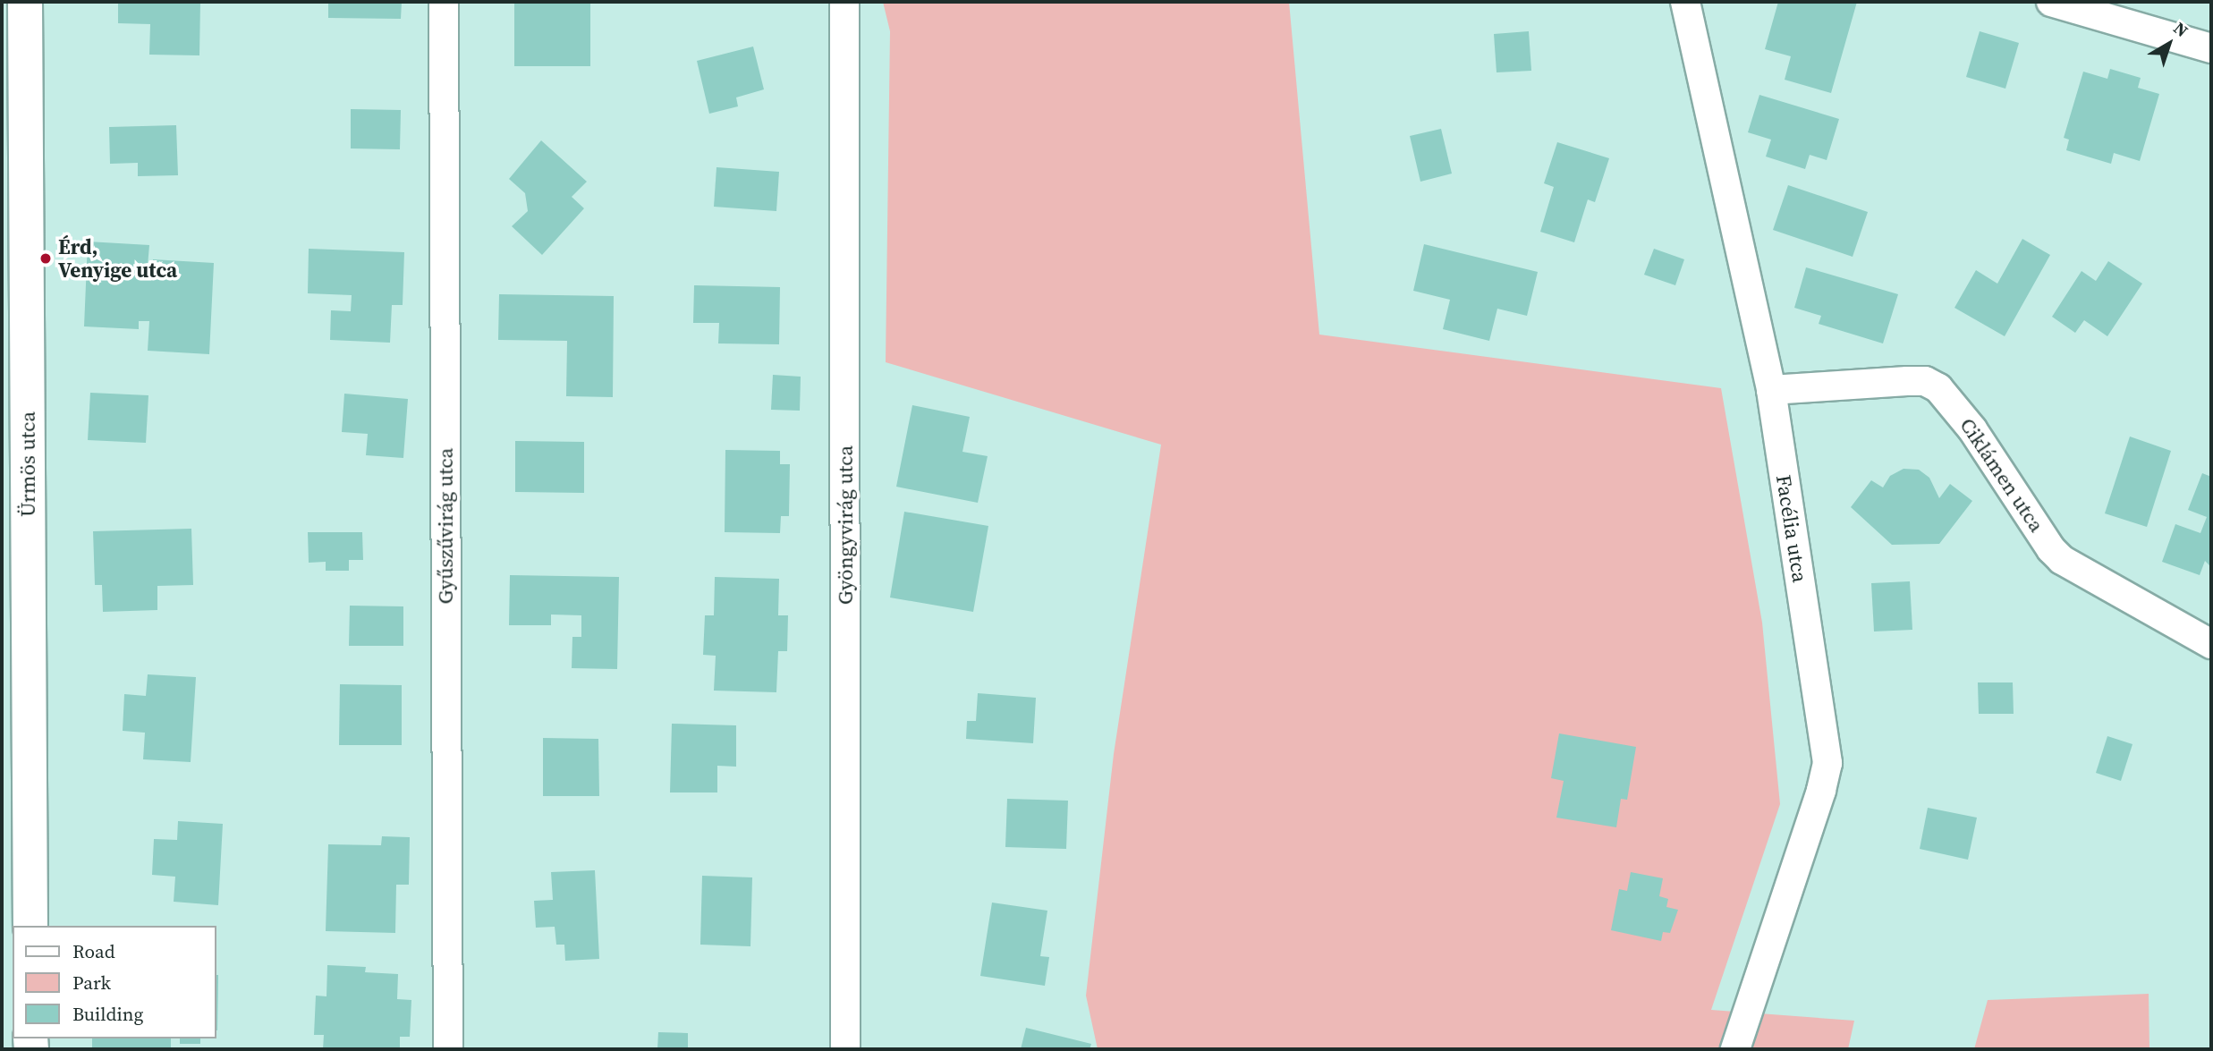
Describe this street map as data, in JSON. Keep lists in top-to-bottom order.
{
  "streets": {
    "street": [
      "Ürmös utca",
      "Ciklámen utca",
      "Gyöngyvirág utca",
      "Gyűszűvirág utca",
      "Facélia utca"
    ]
  },
  "crossings": [
    ["Ciklámen utca", "Facélia utca"]
  ],
  "places": ["Érd, Venyige utca"],
  "legend": ["Road", "Park", "Building"],
  "north": "top right"
}
